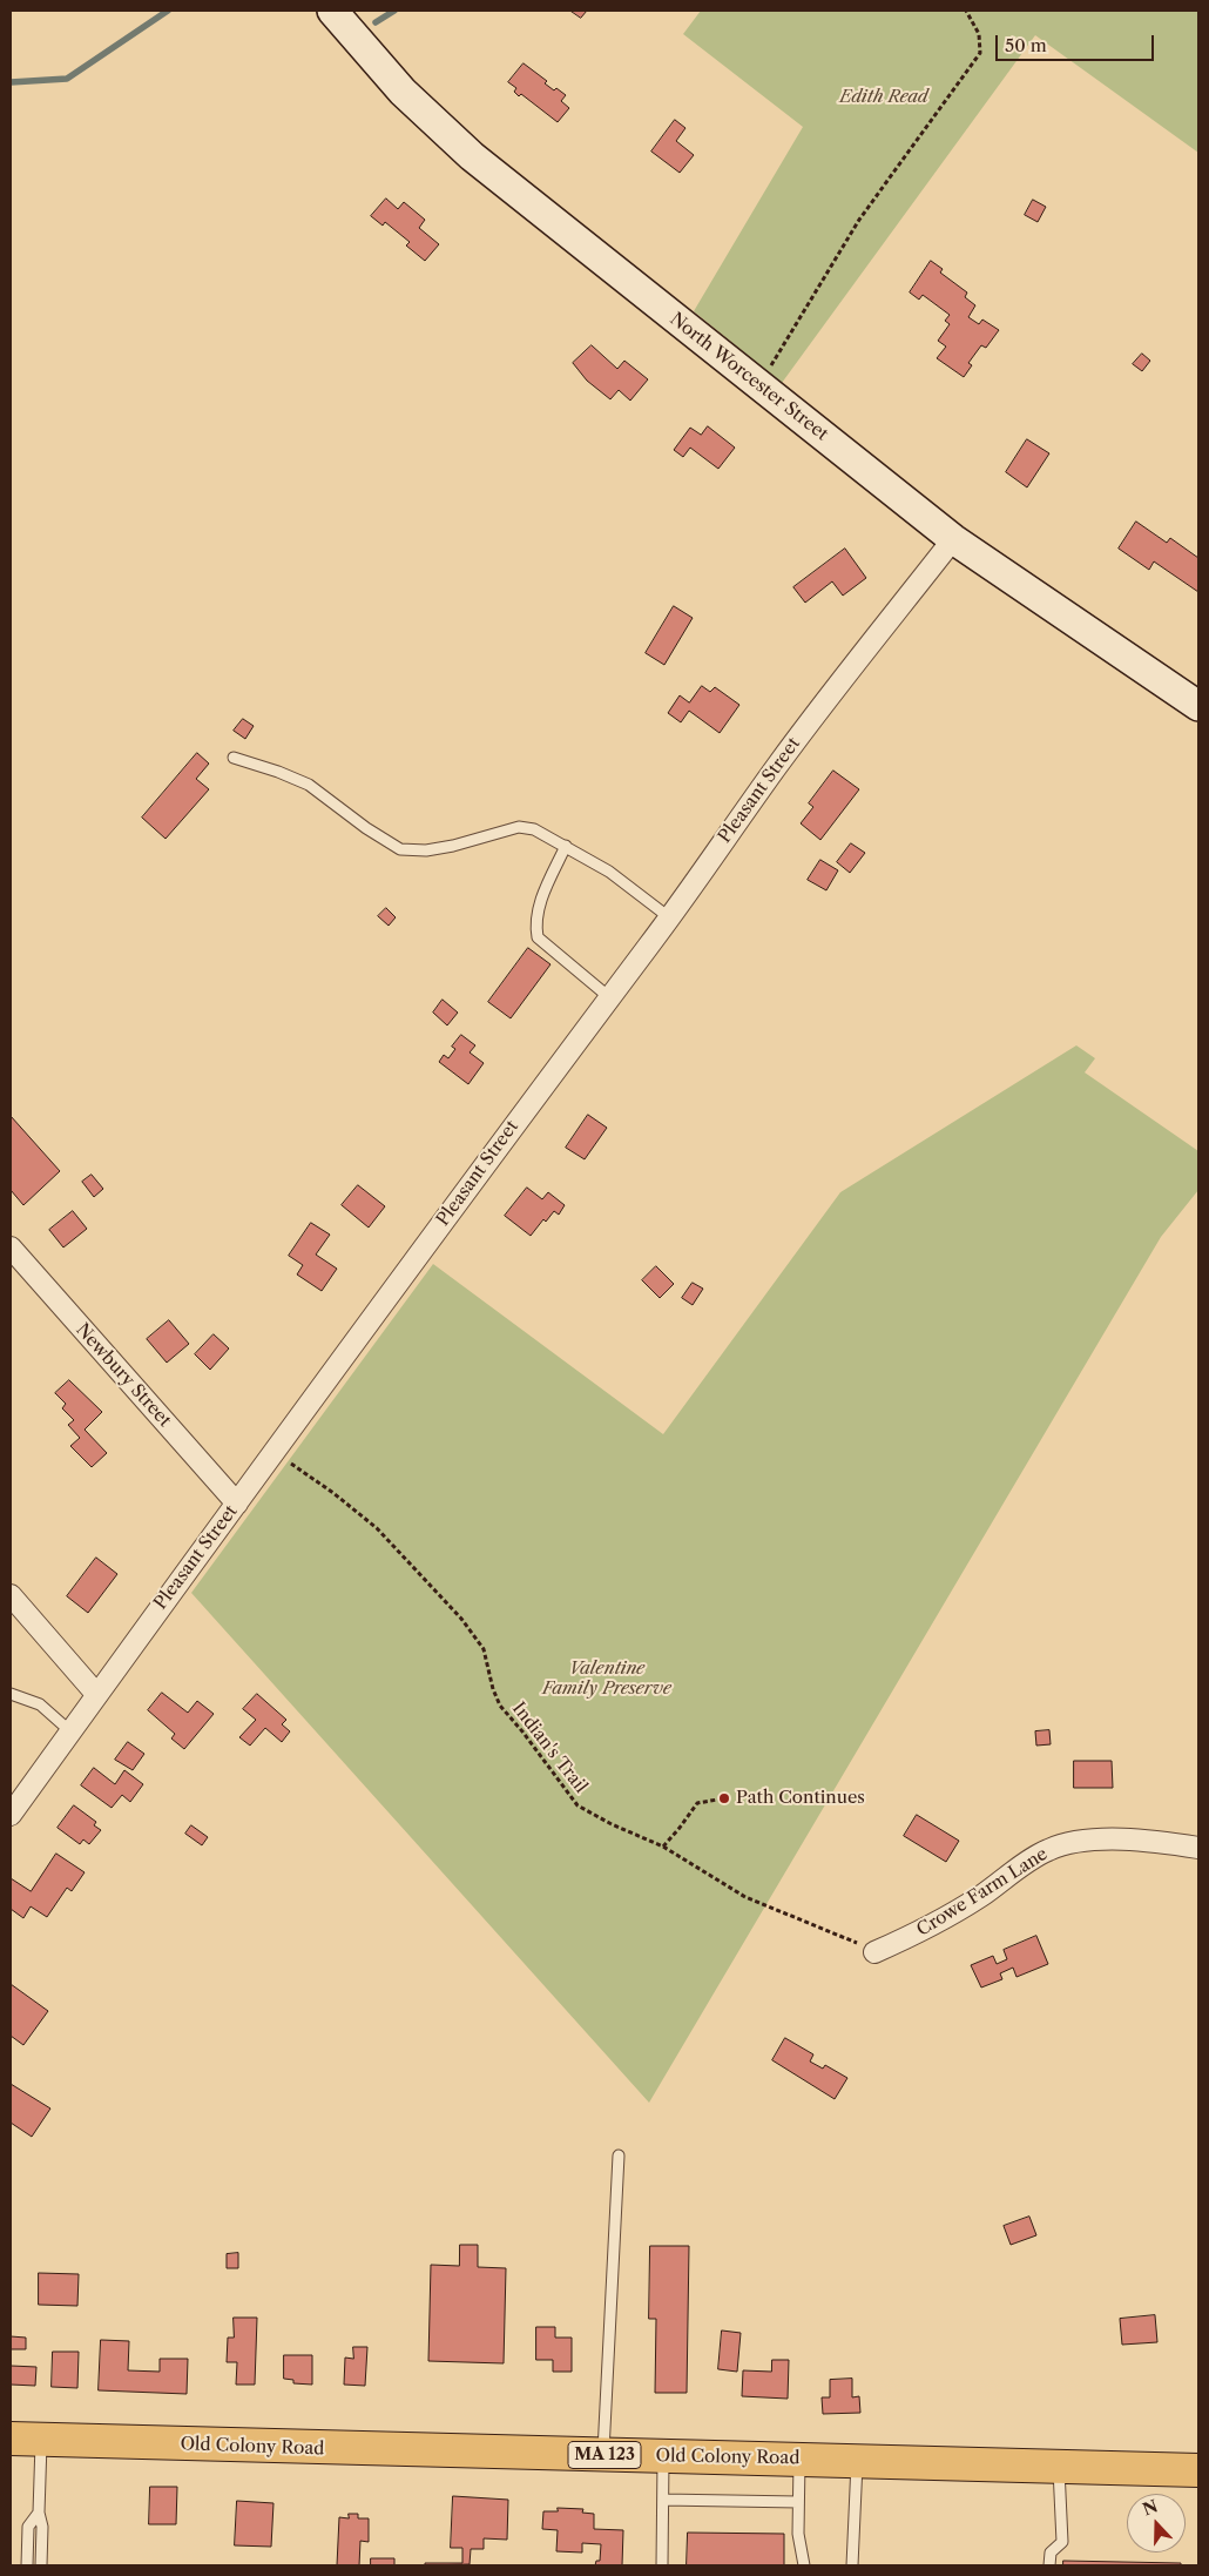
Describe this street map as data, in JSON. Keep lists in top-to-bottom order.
{
  "streets": {
    "highway": ["Old Colony Road", "MA 123"],
    "street": [
      "North Worcester Street",
      "Pleasant Street",
      "Newbury Street",
      "Crowe Farm Lane"
    ],
    "path": ["Indian's Trail"]
  },
  "crossings": [
    ["North Worcester Street", "Pleasant Street"],
    ["Pleasant Street", "Newbury Street"],
    ["Indian's Trail", "Crowe Farm Lane"]
  ],
  "parks": ["Edith Read", "Valentine Family Preserve"],
  "places": ["Path Continues"],
  "scale_bar": "50 m",
  "north": "top"
}
